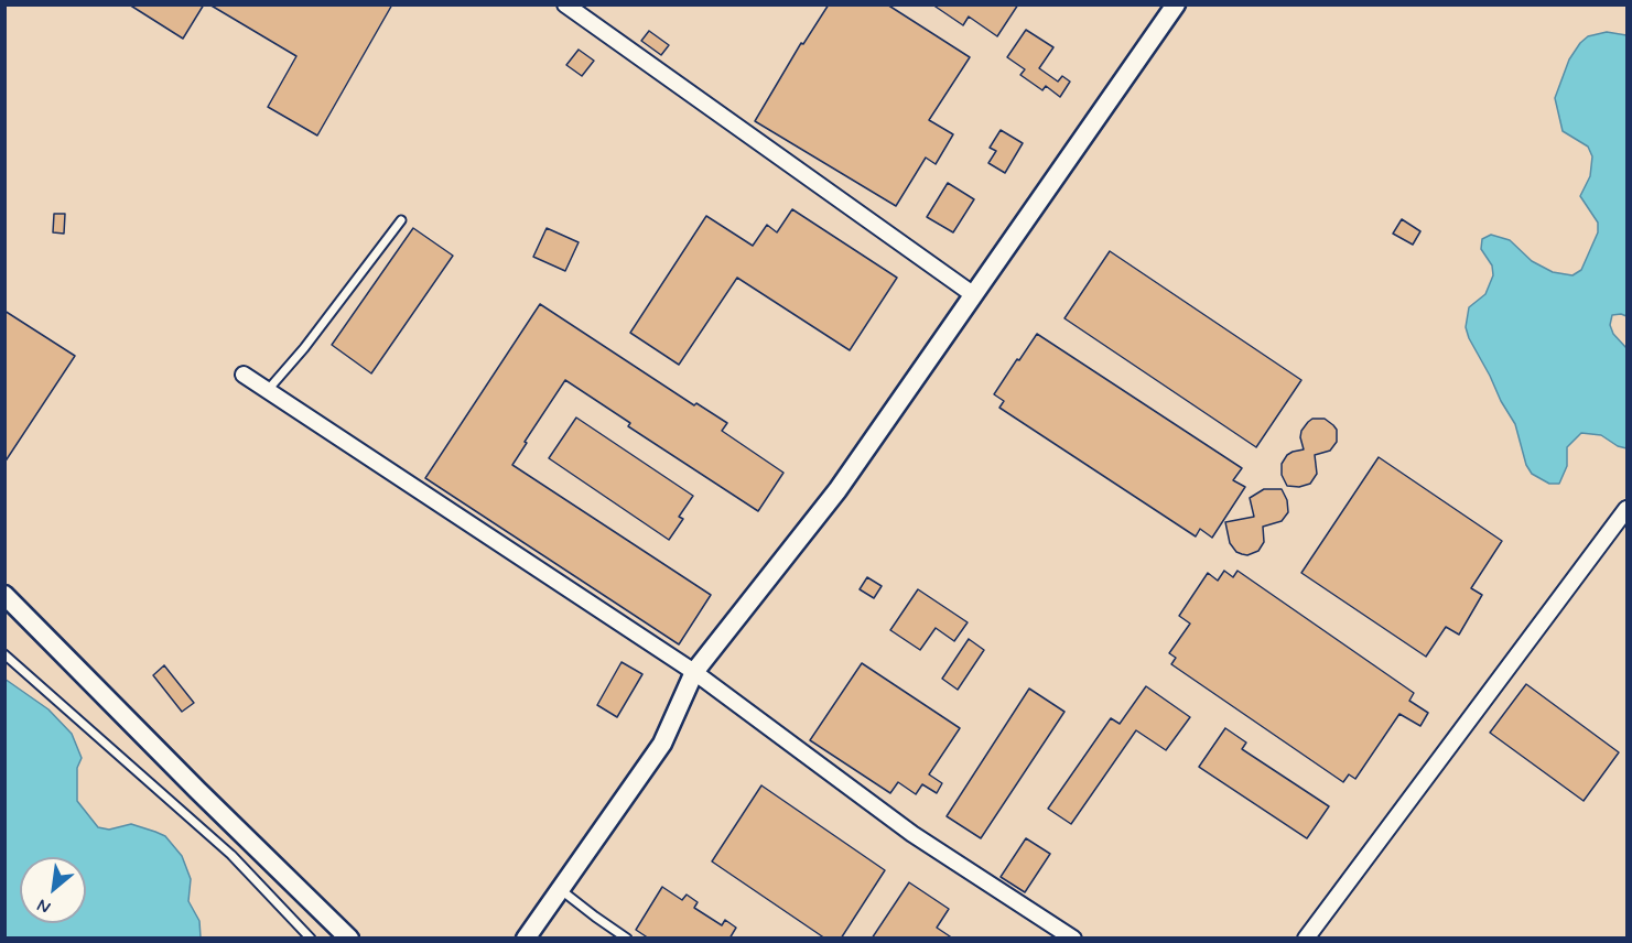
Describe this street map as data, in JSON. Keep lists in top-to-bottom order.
{
  "north": "bottom left"
}
